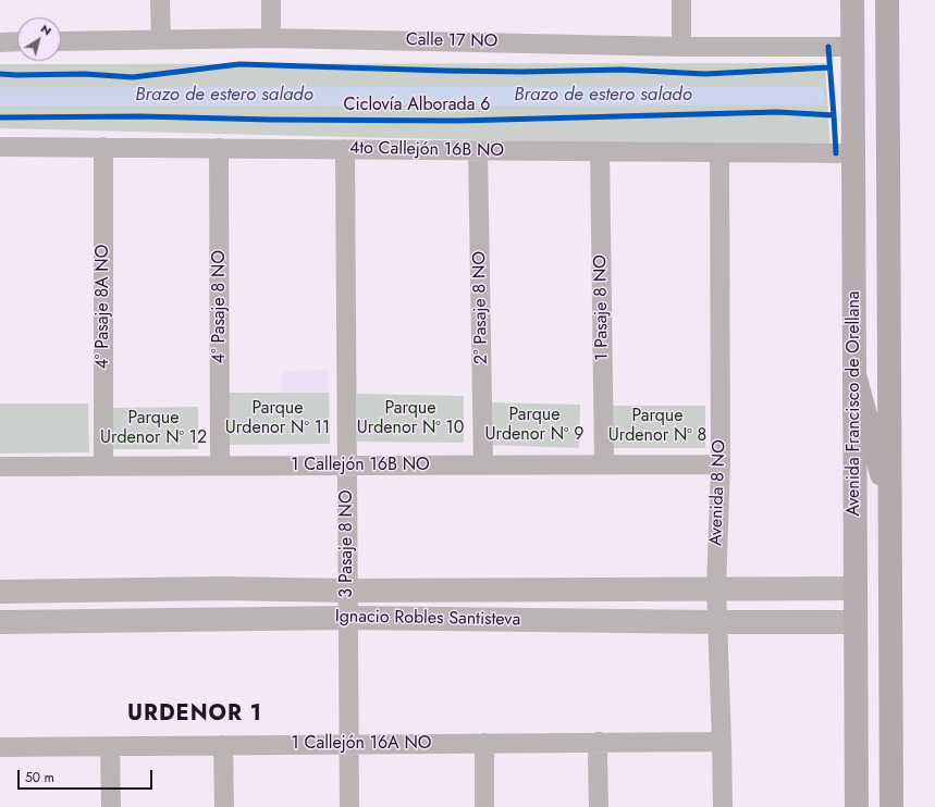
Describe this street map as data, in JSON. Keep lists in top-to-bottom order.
{
  "streets": {
    "highway": ["Avenida Francisco de Orellana"],
    "street": [
      "Calle 17 NO",
      "4to Callejón 16B NO",
      "4° Pasaje 8A NO",
      "4° Pasaje 8 NO",
      "2° Pasaje 8 NO",
      "1 Pasaje 8 NO",
      "1 Callejón 16B NO",
      "Avenida 8 NO",
      "3 Pasaje 8 NO",
      "Ignacio Robles Santisteva",
      "1 Callejón 16A NO"
    ],
    "cycle path": ["Ciclovía Alborada 6"]
  },
  "crossings": [
    ["Calle 17 NO", "Avenida Francisco de Orellana"],
    ["4to Callejón 16B NO", "4° Pasaje 8A NO"],
    ["4to Callejón 16B NO", "4° Pasaje 8 NO"],
    ["4to Callejón 16B NO", "2° Pasaje 8 NO"],
    ["4to Callejón 16B NO", "1 Pasaje 8 NO"],
    ["4to Callejón 16B NO", "Avenida Francisco de Orellana"],
    ["4to Callejón 16B NO", "Avenida 8 NO"],
    ["4to Callejón 16B NO", "3 Pasaje 8 NO"],
    ["4° Pasaje 8A NO", "1 Callejón 16B NO"],
    ["4° Pasaje 8 NO", "1 Callejón 16B NO"],
    ["2° Pasaje 8 NO", "1 Callejón 16B NO"],
    ["1 Pasaje 8 NO", "1 Callejón 16B NO"],
    ["Avenida Francisco de Orellana", "Ignacio Robles Santisteva"],
    ["1 Callejón 16B NO", "Avenida 8 NO"],
    ["1 Callejón 16B NO", "3 Pasaje 8 NO"],
    ["Avenida 8 NO", "Ignacio Robles Santisteva"],
    ["Avenida 8 NO", "1 Callejón 16A NO"],
    ["3 Pasaje 8 NO", "Ignacio Robles Santisteva"],
    ["3 Pasaje 8 NO", "1 Callejón 16A NO"]
  ],
  "districts": ["URDENOR 1"],
  "water": ["Brazo de estero salado"],
  "parks": [
    "Parque Urdenor Nº 11",
    "Parque Urdenor Nº 10",
    "Parque Urdenor Nº 9",
    "Parque Urdenor Nº 8",
    "Parque Urdenor Nº 12"
  ],
  "scale_bar": "50 m",
  "north": "top right"
}
